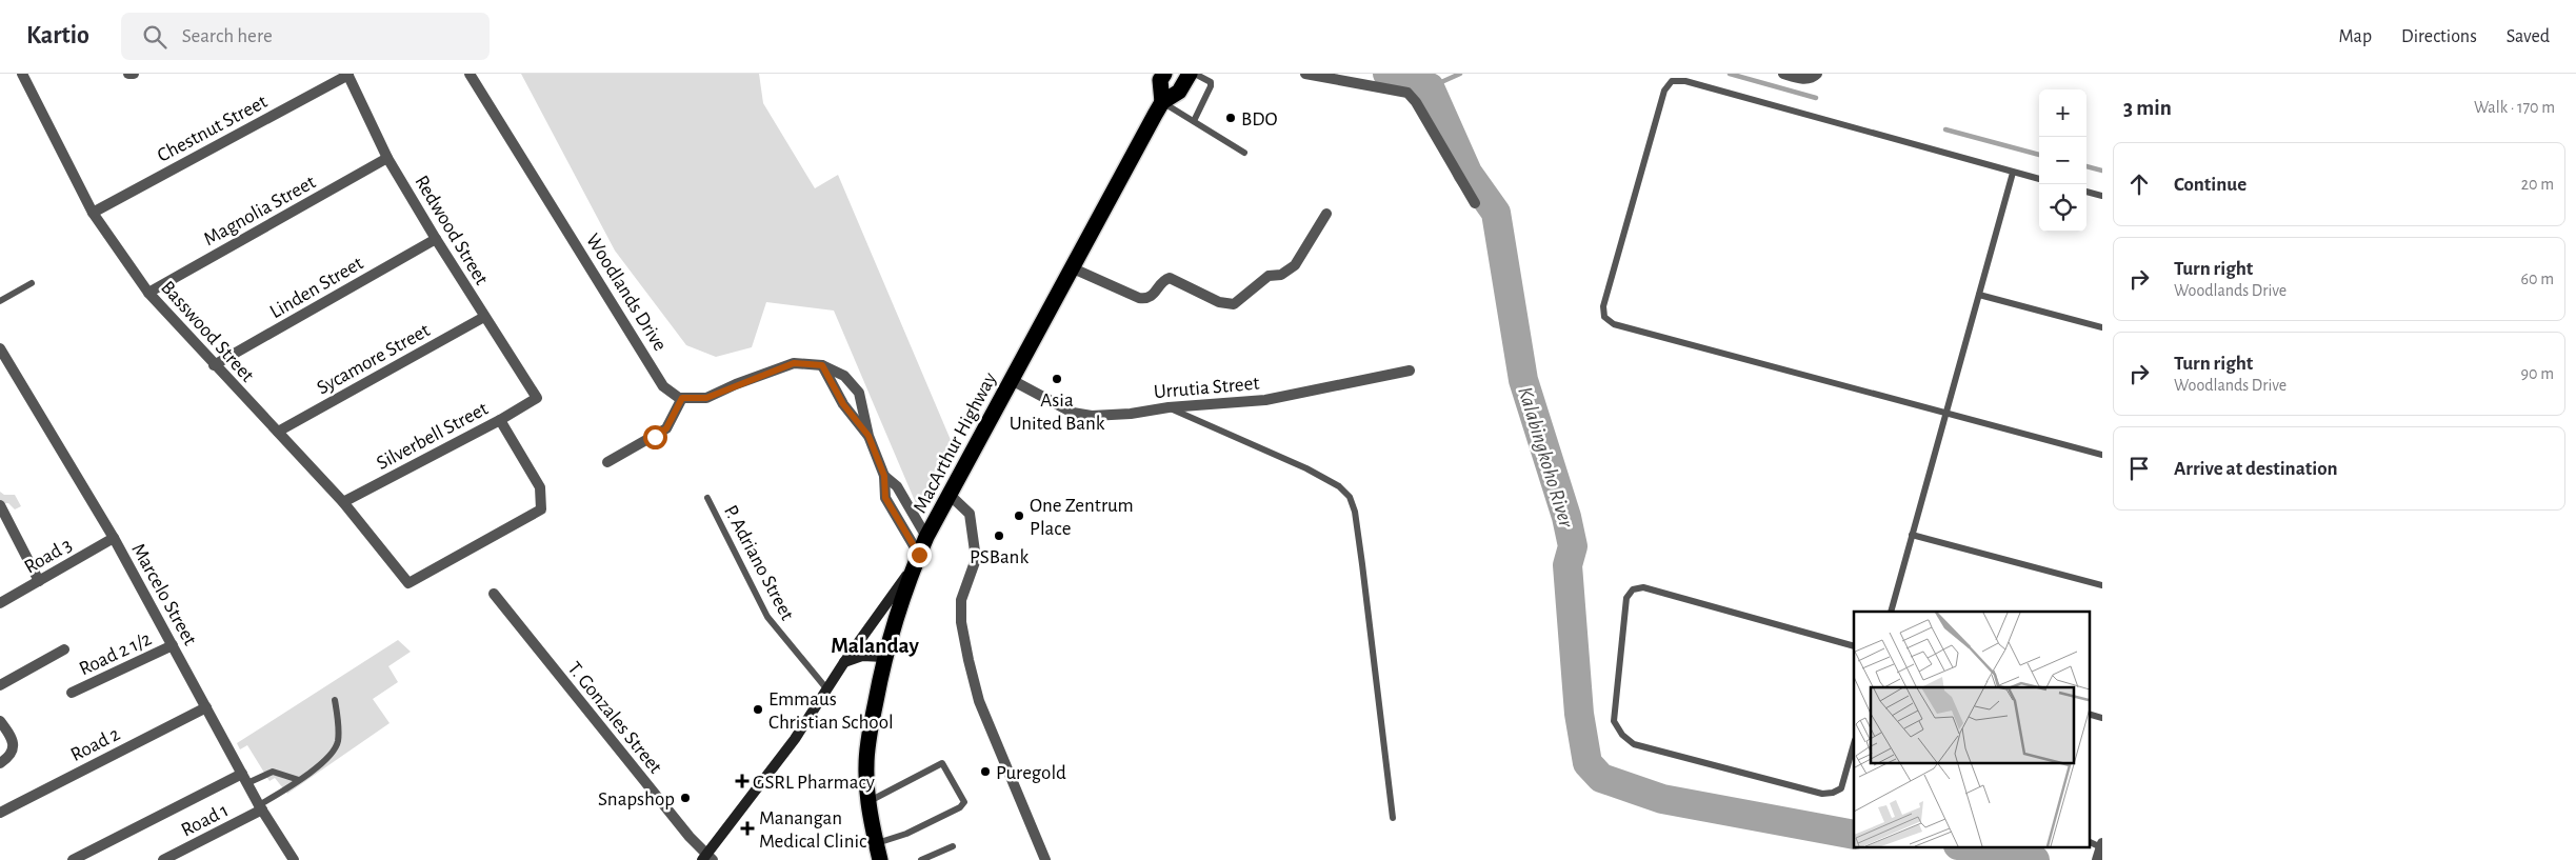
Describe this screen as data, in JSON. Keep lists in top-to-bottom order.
{
  "streets": {
    "highway": ["MacArthur Highway"],
    "street": [
      "Chestnut Street",
      "Magnolia Street",
      "Redwood Street",
      "Linden Street",
      "Woodlands Drive",
      "Basswood Street",
      "Sycamore Street",
      "Urrutia Street",
      "Silverbell Street",
      "Road 3",
      "Marcelo Street",
      "Road 2 1/2",
      "T. Gonzales Street",
      "Road 2",
      "Road 1"
    ],
    "lane": ["P. Adriano Street"]
  },
  "crossings": [
    ["Chestnut Street", "Redwood Street"],
    ["Chestnut Street", "Basswood Street"],
    ["Magnolia Street", "Redwood Street"],
    ["Magnolia Street", "Basswood Street"],
    ["Redwood Street", "Linden Street"],
    ["Redwood Street", "Sycamore Street"],
    ["Redwood Street", "Silverbell Street"],
    ["Linden Street", "Basswood Street"],
    ["Basswood Street", "Sycamore Street"],
    ["Basswood Street", "Silverbell Street"],
    ["Urrutia Street", "MacArthur Highway"],
    ["Road 3", "Marcelo Street"],
    ["Marcelo Street", "Road 2 1/2"],
    ["Marcelo Street", "Road 2"],
    ["Marcelo Street", "Road 1"]
  ],
  "districts": ["Malanday"],
  "water": ["Kalabingkoho River"],
  "places": {
    "other": [
      "BDO",
      "Asia United Bank",
      "One Zentrum Place",
      "PSBank",
      "Emmaus Christian School",
      "Puregold",
      "Snapshop"
    ],
    "health": ["GSRL Pharmacy", "Manangan Medical Clinic"]
  },
  "page": {
    "header": "Kartio",
    "search": "Search here",
    "nav": ["Map", "Directions", "Saved"],
    "heading": ["3 min", "Walk · 170 m"],
    "map_buttons": ["+", "−"],
    "list": [
      ["Continue", "20 m"],
      ["Turn right", "Woodlands Drive", "60 m"],
      ["Turn right", "Woodlands Drive", "90 m"],
      "Arrive at destination"
    ]
  }
}
